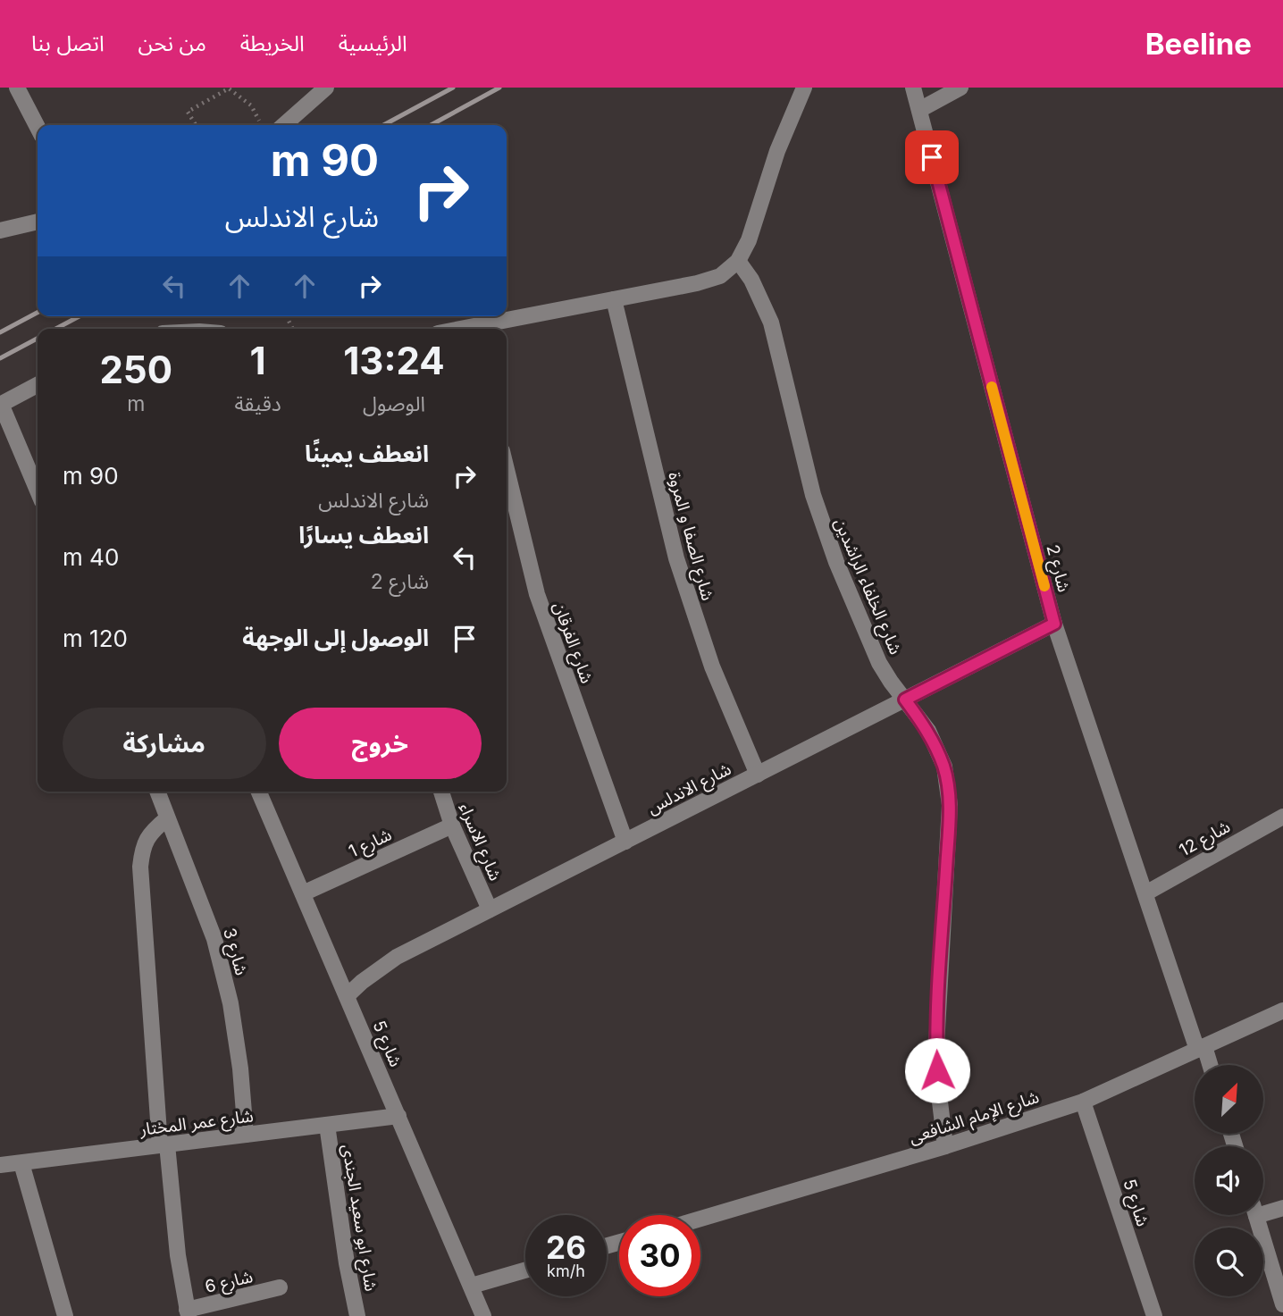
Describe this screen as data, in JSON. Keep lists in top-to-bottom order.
{
  "streets": {
    "street": [
      "شارع الصفا و المروة",
      "شارع 2",
      "شارع الخلفاء الراشدين",
      "شارع الفرقان",
      "شارع الاندلس",
      "شارع 12",
      "شارع الاسراء",
      "شارع 1",
      "شارع 3",
      "شارع 5",
      "شارع الإمام الشافعى",
      "شارع عمر المختار",
      "شارع ابو سعيد الجندى",
      "شارع 6"
    ]
  },
  "crossings": [
    ["شارع الصفا و المروة", "شارع الاندلس"],
    ["شارع 2", "شارع الاندلس"],
    ["شارع 2", "شارع 12"],
    ["شارع 2", "شارع الإمام الشافعى"],
    ["شارع الخلفاء الراشدين", "شارع الاندلس"],
    ["شارع الخلفاء الراشدين", "شارع الإمام الشافعى"],
    ["شارع الفرقان", "شارع الاندلس"],
    ["شارع الاندلس", "شارع الاسراء"],
    ["شارع الاندلس", "شارع 5"],
    ["شارع الاسراء", "شارع 1"],
    ["شارع 1", "شارع 5"],
    ["شارع 3", "شارع عمر المختار"],
    ["شارع 5", "شارع الإمام الشافعى"],
    ["شارع 5", "شارع عمر المختار"],
    ["شارع عمر المختار", "شارع ابو سعيد الجندى"]
  ],
  "north": "top right",
  "page": {
    "header": "Beeline",
    "nav": [
      "الرئيسية",
      "الخريطة",
      "من نحن",
      "اتصل بنا"
    ],
    "turn": ["90 m", "شارع الاندلس"],
    "eta": [
      "13:24",
      "الوصول",
      "1",
      "دقيقة",
      "250",
      "m"
    ],
    "list": [
      {
        "name": "انعطف يمينًا",
        "note": "شارع الاندلس",
        "value": "90 m"
      },
      {
        "name": "انعطف يسارًا",
        "note": "شارع 2",
        "value": "40 m"
      },
      {
        "name": "الوصول إلى الوجهة",
        "value": "120 m"
      }
    ],
    "buttons": ["خروج", "مشاركة"],
    "speed": "26 km/h",
    "limit": "30"
  }
}
